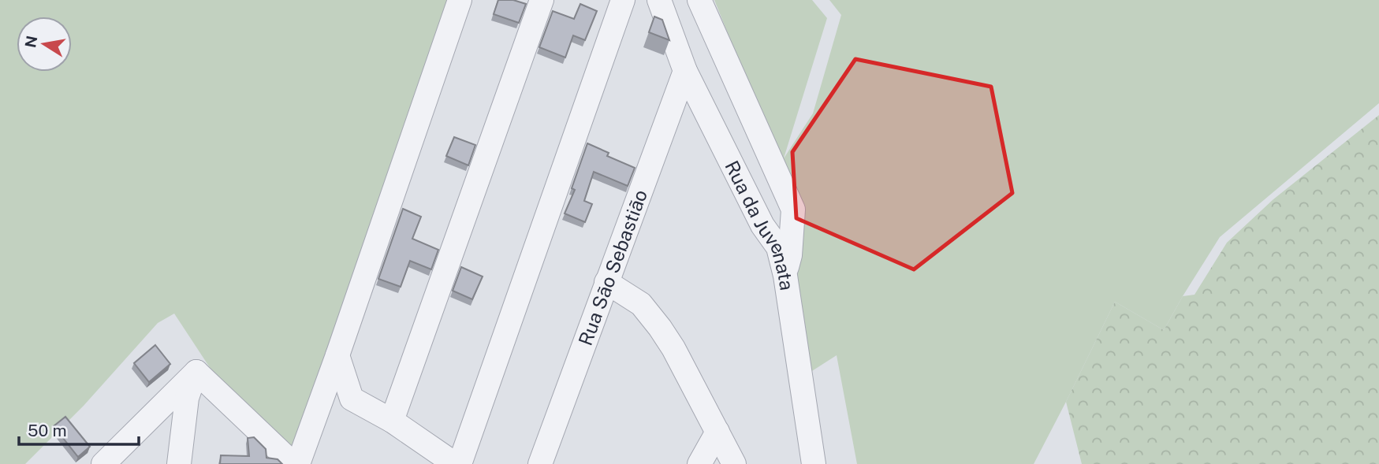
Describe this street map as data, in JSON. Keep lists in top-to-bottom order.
{
  "streets": {
    "street": ["Rua da Juvenata", "Rua São Sebastião"]
  },
  "crossings": [
    ["Rua da Juvenata", "Rua São Sebastião"]
  ],
  "scale_bar": "50 m",
  "north": "left"
}
